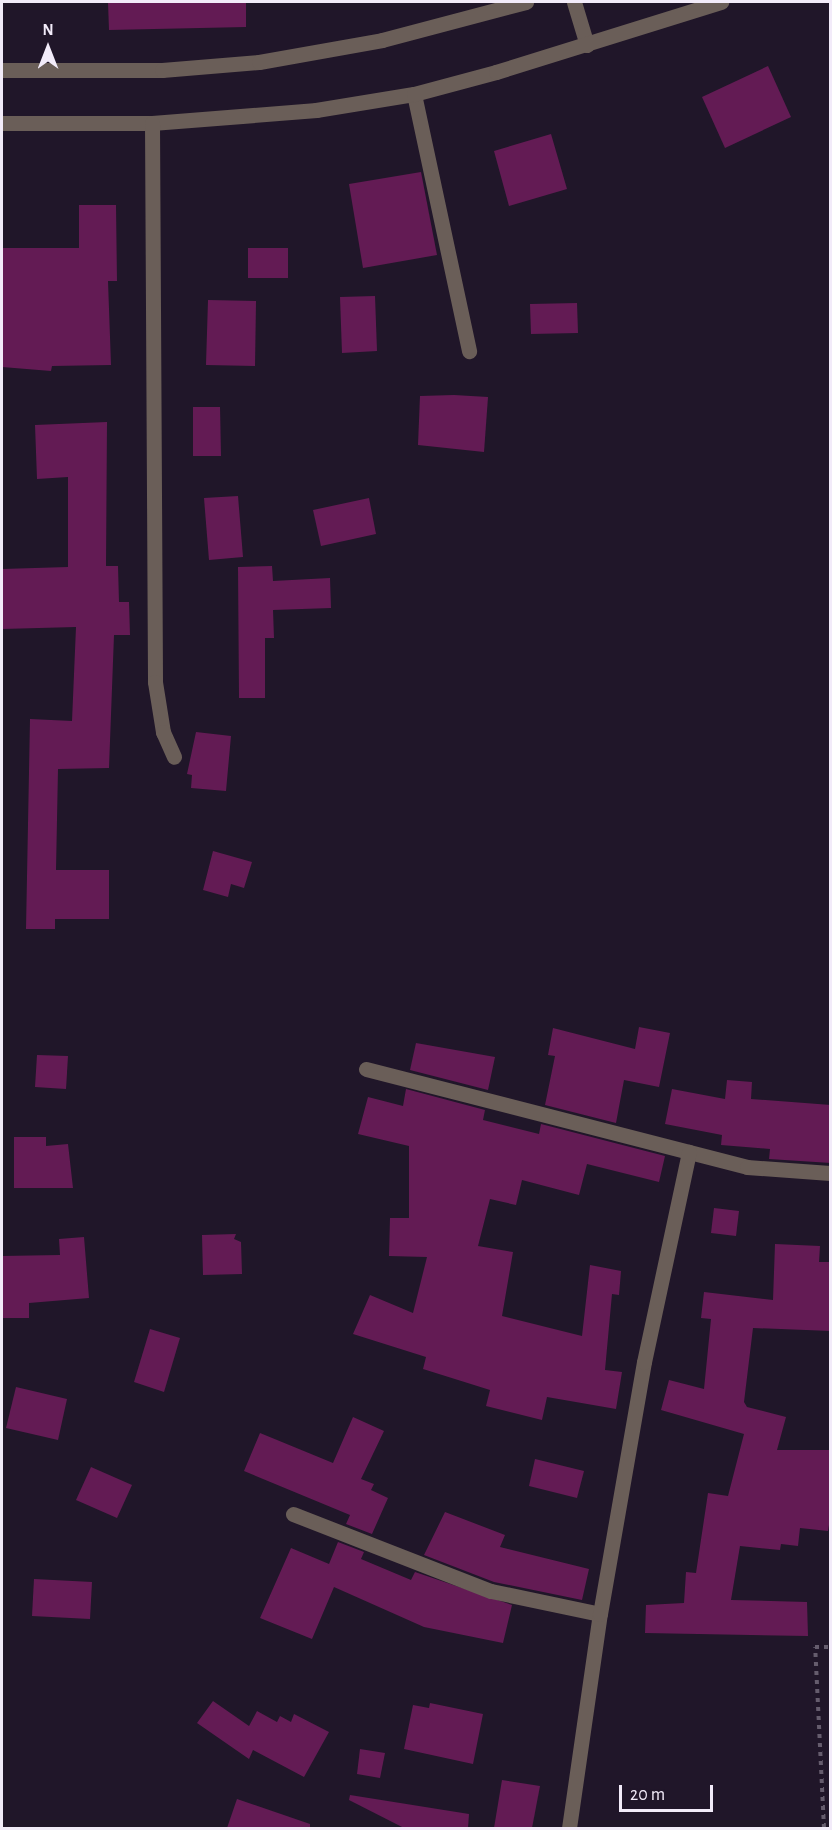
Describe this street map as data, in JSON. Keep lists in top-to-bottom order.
{
  "scale_bar": "20 m",
  "north": "top"
}
